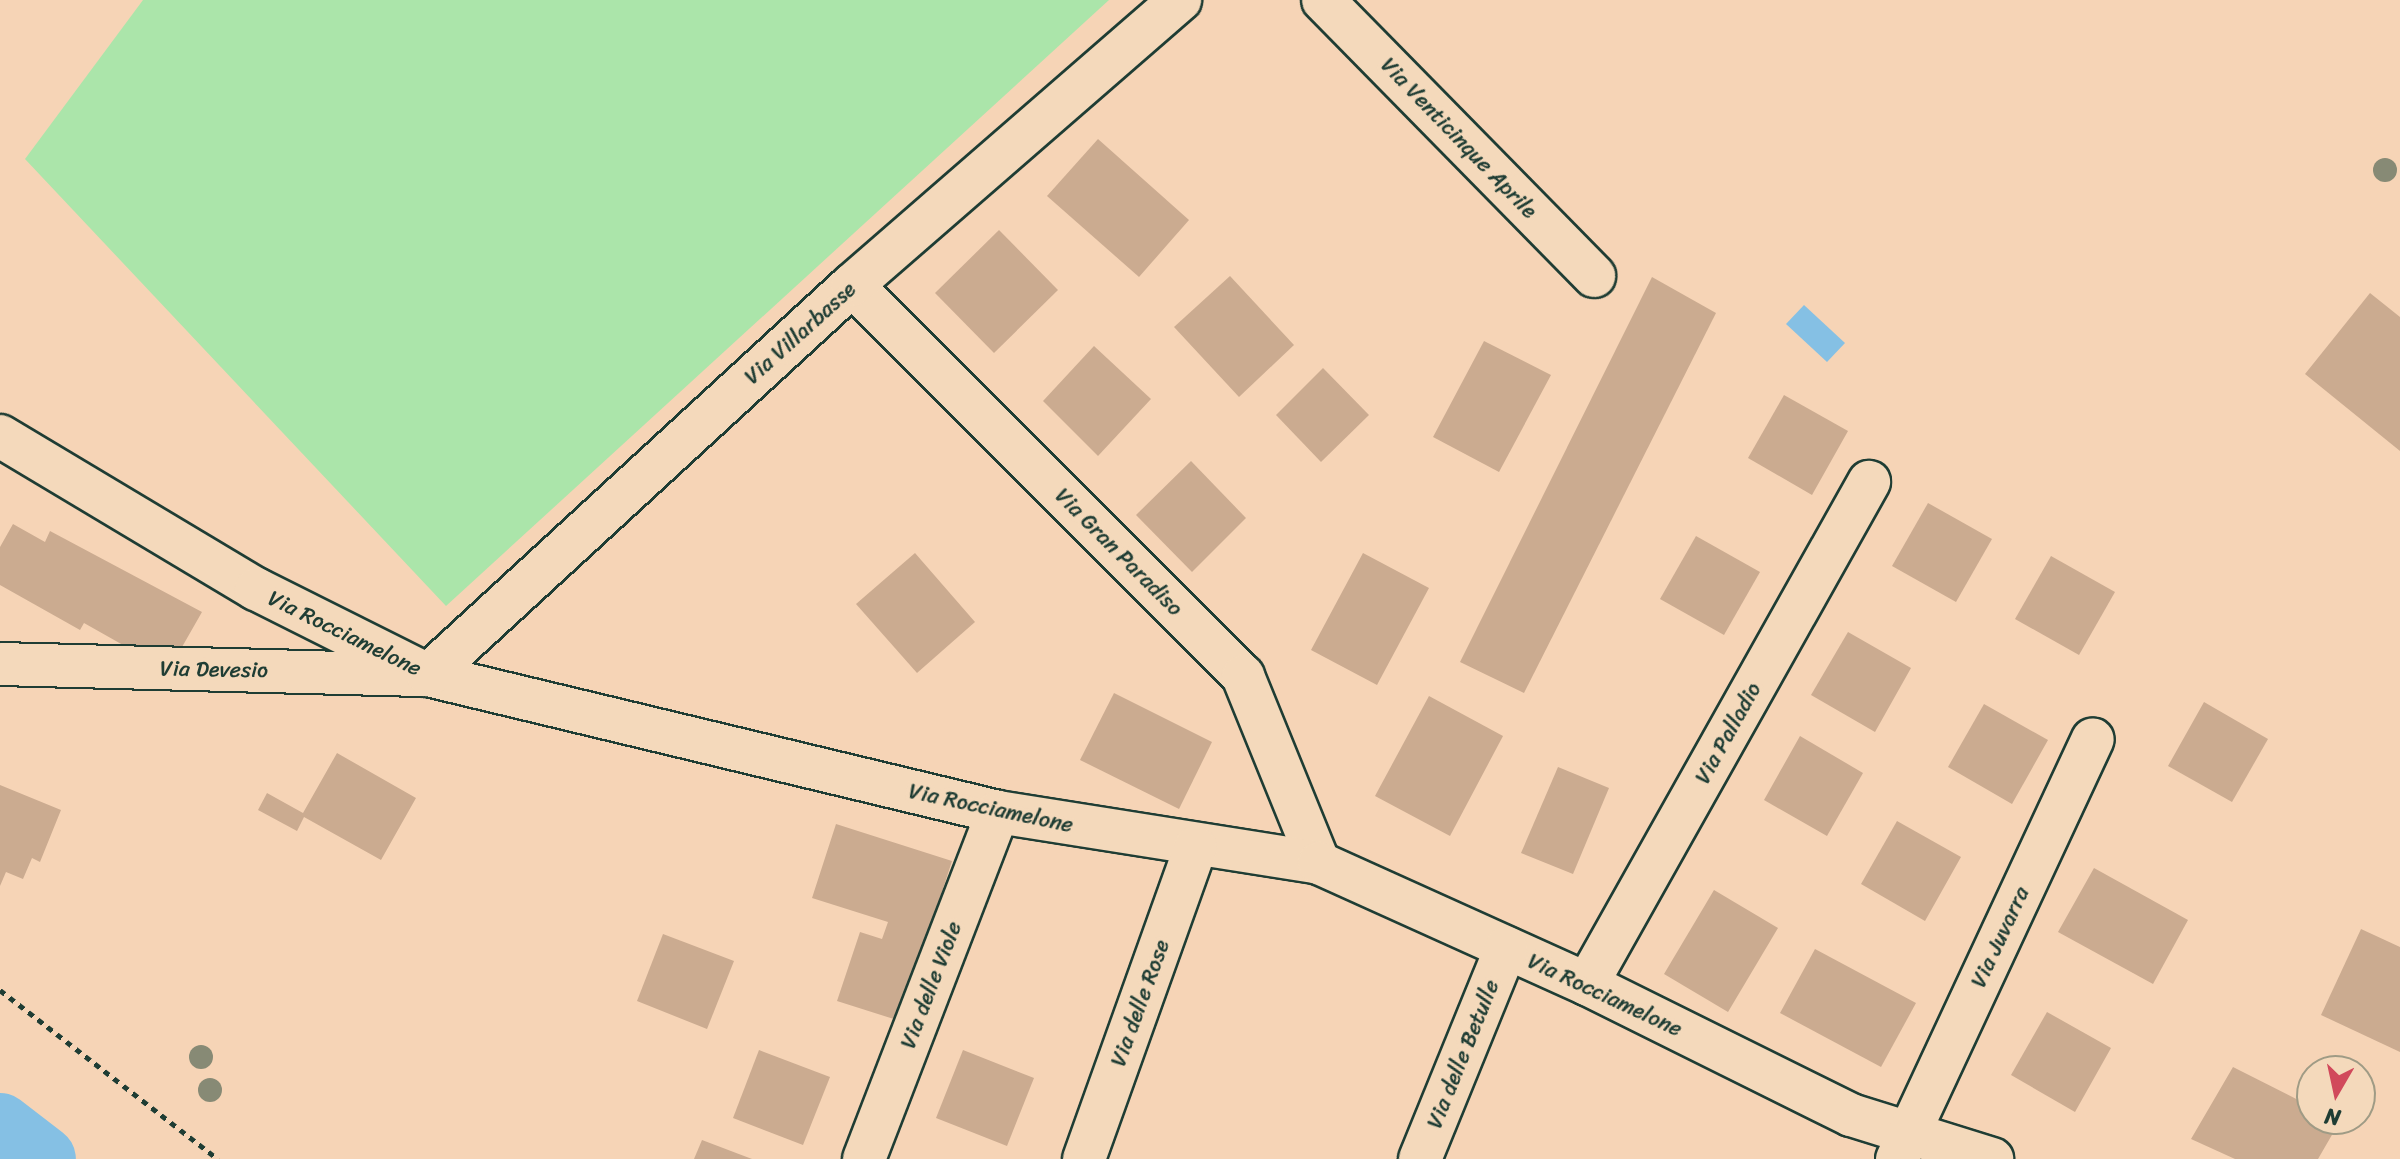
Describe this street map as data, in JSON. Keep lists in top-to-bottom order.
{
  "streets": {
    "street": [
      "Via Venticinque Aprile",
      "Via Villarbasse",
      "Via Gran Paradiso",
      "Via Rocciamelone",
      "Via Devesio",
      "Via Palladio",
      "Via Juvarra",
      "Via delle Viole",
      "Via delle Rose",
      "Via delle Betulle"
    ]
  },
  "crossings": [
    ["Via Villarbasse", "Via Gran Paradiso"],
    ["Via Villarbasse", "Via Rocciamelone"],
    ["Via Villarbasse", "Via Devesio"],
    ["Via Gran Paradiso", "Via Rocciamelone"],
    ["Via Rocciamelone", "Via Devesio"],
    ["Via Rocciamelone", "Via Palladio"],
    ["Via Rocciamelone", "Via Juvarra"],
    ["Via Rocciamelone", "Via delle Viole"],
    ["Via Rocciamelone", "Via delle Rose"],
    ["Via Rocciamelone", "Via delle Betulle"]
  ],
  "north": "bottom"
}
